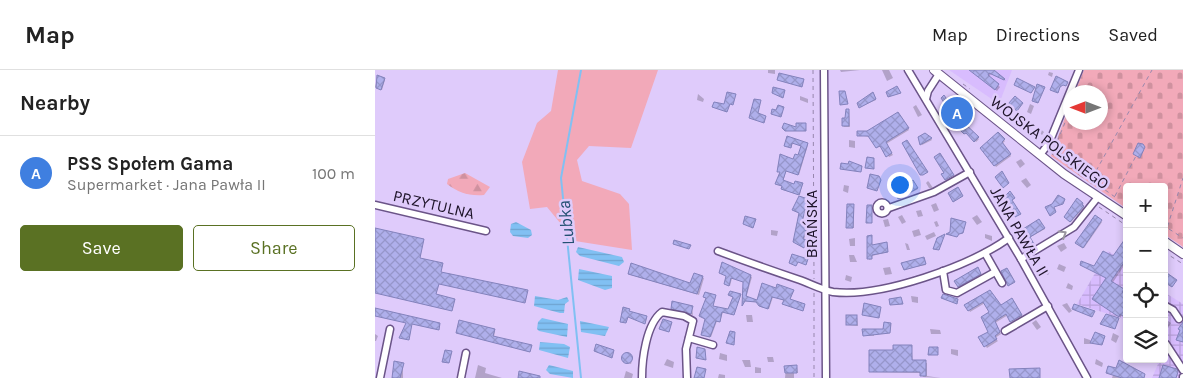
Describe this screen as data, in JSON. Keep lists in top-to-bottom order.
{
  "streets": {
    "main road": ["WOJSKA POLSKIEGO"],
    "street": ["PRZYTULNA", "BRAŃSKA", "JANA PAWŁA II"]
  },
  "water": ["Lubka"],
  "north": "left",
  "page": {
    "header": "Map",
    "nav": ["Map", "Directions", "Saved"],
    "heading": "Nearby",
    "pins": "A",
    "list": [
      {
        "mark": "A",
        "name": "PSS Społem Gama",
        "note": "Supermarket · Jana Pawła II",
        "value": "100 m"
      }
    ],
    "map_buttons": ["+", "−"],
    "buttons": ["Save", "Share"]
  }
}
